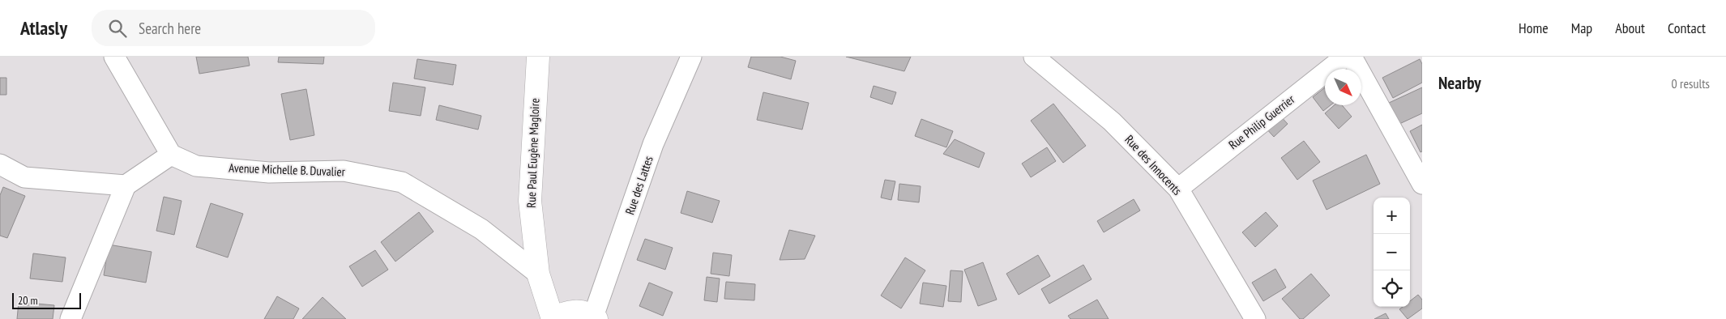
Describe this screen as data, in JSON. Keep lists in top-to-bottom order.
{
  "streets": {
    "main road": ["Rue Paul Eugène Magloire"],
    "street": [
      "Rue Philip Guerrier",
      "Rue des Innocents",
      "Avenue Michelle B. Duvalier",
      "Rue des Lattes"
    ]
  },
  "crossings": [
    ["Rue Philip Guerrier", "Rue des Innocents"],
    ["Rue Paul Eugène Magloire", "Avenue Michelle B. Duvalier"]
  ],
  "scale_bar": "20 m",
  "north": "bottom right",
  "page": {
    "header": "Atlasly",
    "search": "Search here",
    "nav": [
      "Home",
      "Map",
      "About",
      "Contact"
    ],
    "heading": ["Nearby", "0 results"],
    "map_buttons": ["+", "−"],
    "scale": "20 m"
  }
}
